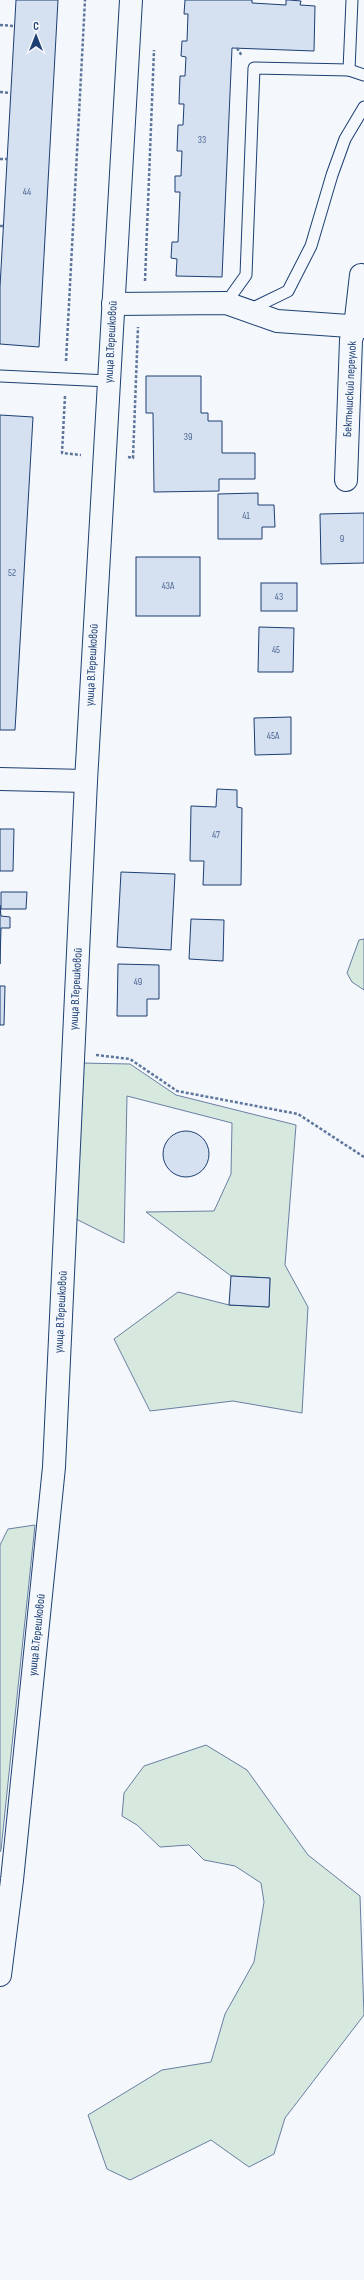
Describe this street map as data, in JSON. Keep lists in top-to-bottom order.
{
  "streets": {
    "main road": ["улица В.Терешковой", "Бектышский переулок"]
  },
  "house_numbers": [
    "33",
    "44",
    "39",
    "41",
    "9",
    "52",
    "43А",
    "43",
    "45",
    "45А",
    "47",
    "49"
  ],
  "north": "top"
}
